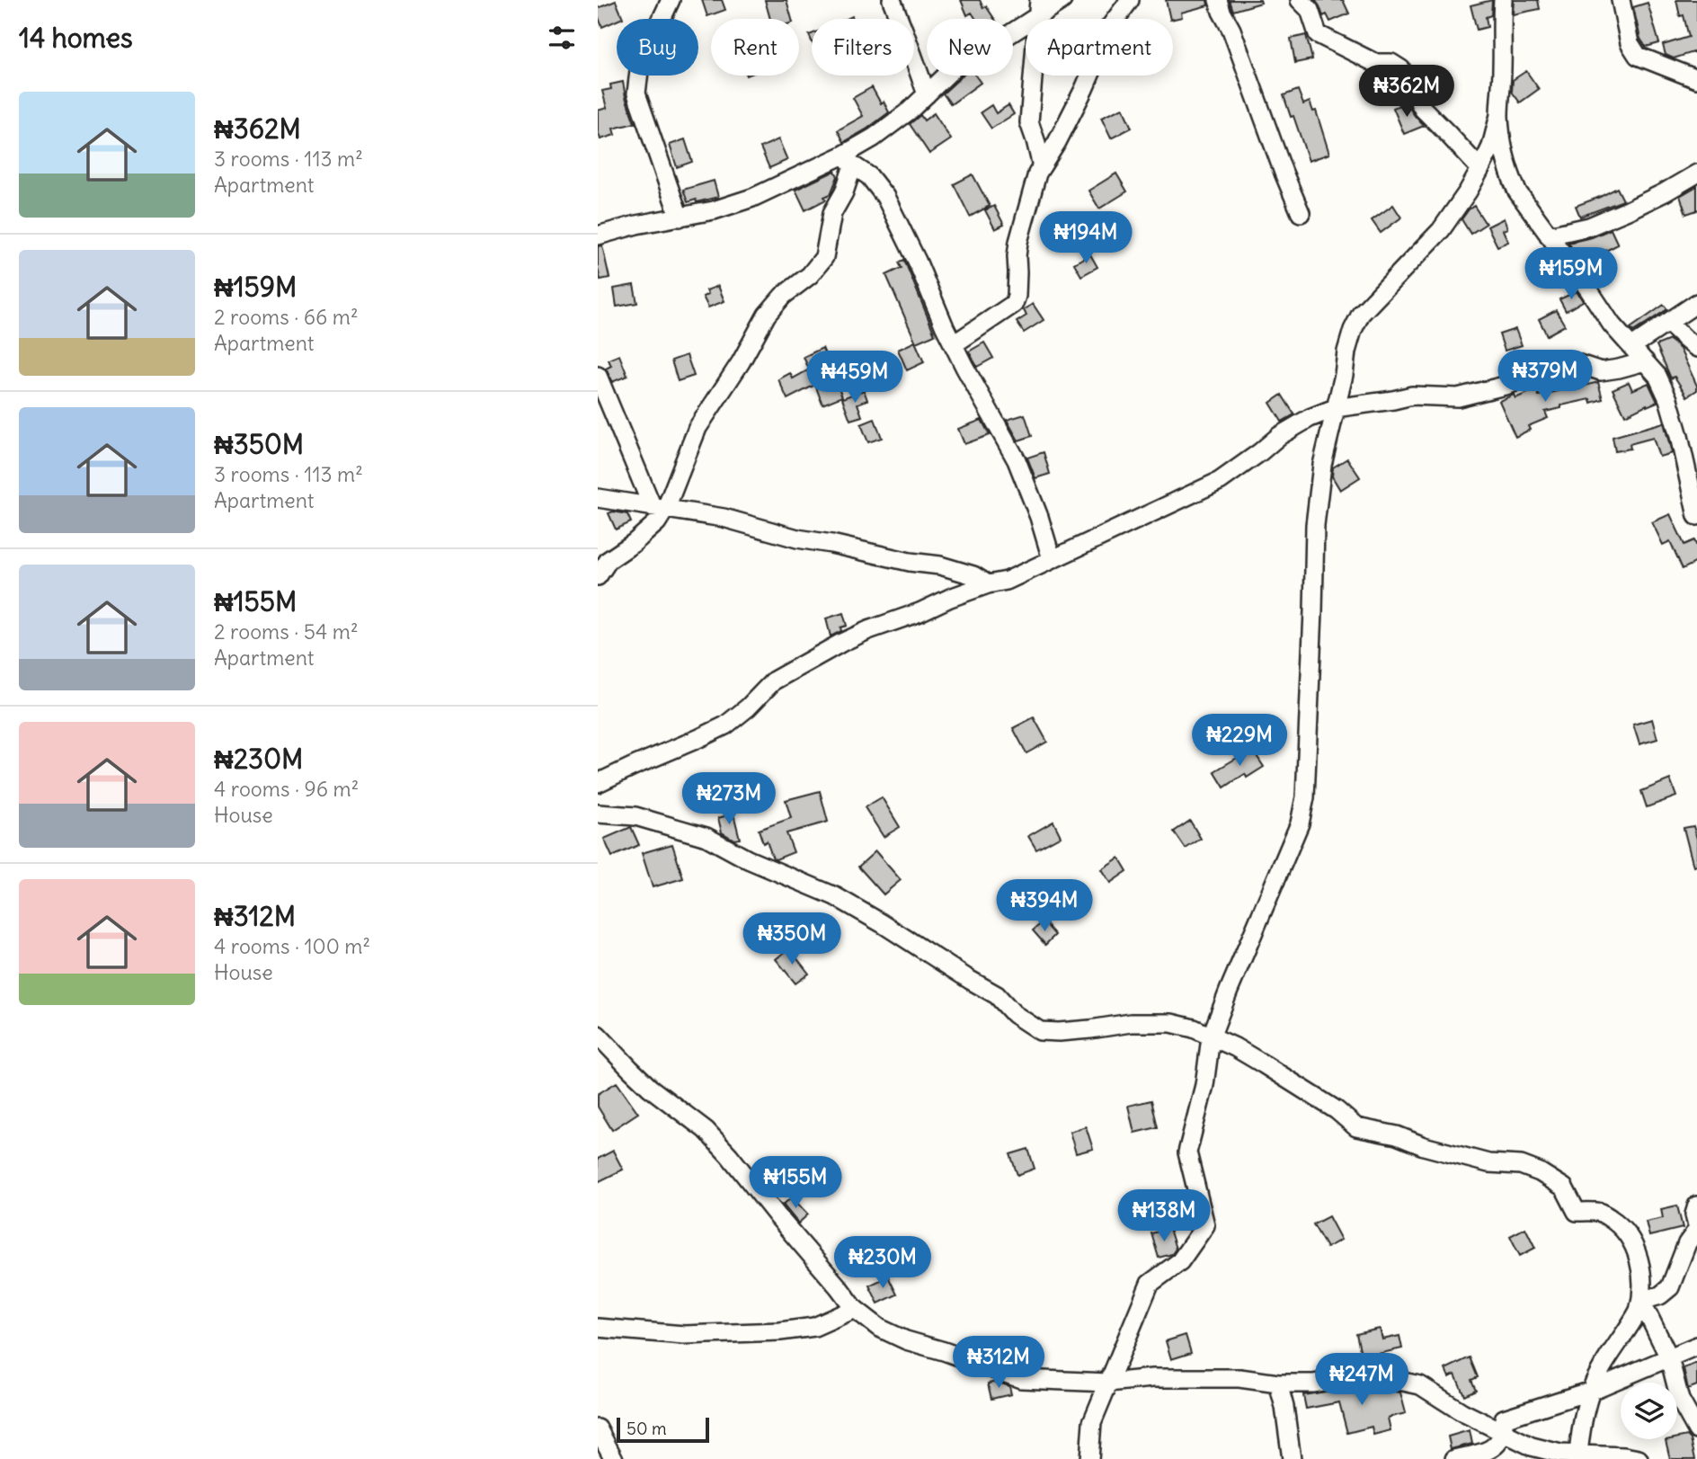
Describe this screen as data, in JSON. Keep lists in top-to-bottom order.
{
  "scale_bar": "50 m",
  "page": {
    "heading": "14 homes",
    "chip": [
      "Buy",
      "Rent",
      "Filters",
      "New",
      "Apartment"
    ],
    "price": [
      "₦362M",
      "₦194M",
      "₦159M",
      "₦379M",
      "₦459M",
      "₦229M",
      "₦273M",
      "₦394M",
      "₦350M",
      "₦155M",
      "₦138M",
      "₦230M",
      "₦312M",
      "₦247M"
    ],
    "list": [
      {
        "name": "₦362M",
        "note": "3 rooms · 113 m² · Apartment"
      },
      {
        "name": "₦159M",
        "note": "2 rooms · 66 m² · Apartment"
      },
      {
        "name": "₦350M",
        "note": "3 rooms · 113 m² · Apartment"
      },
      {
        "name": "₦155M",
        "note": "2 rooms · 54 m² · Apartment"
      },
      {
        "name": "₦230M",
        "note": "4 rooms · 96 m² · House"
      },
      {
        "name": "₦312M",
        "note": "4 rooms · 100 m² · House"
      }
    ],
    "scale": "50 m"
  }
}
